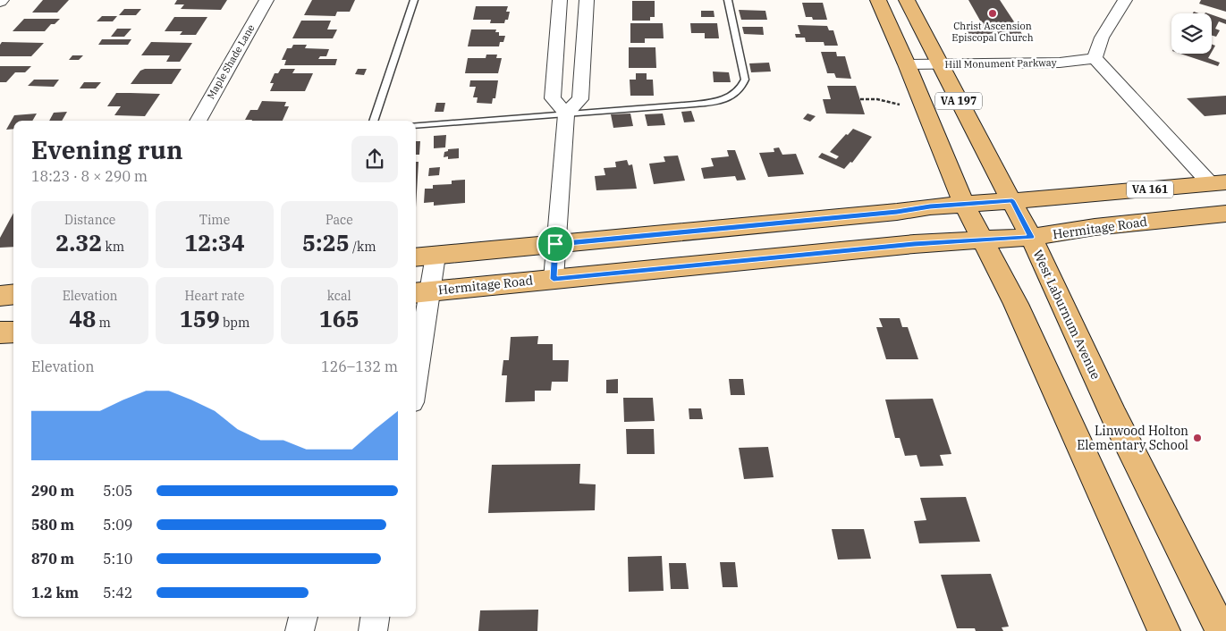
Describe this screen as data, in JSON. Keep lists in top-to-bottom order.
{
  "streets": {
    "main road": [
      "VA 197",
      "VA 161",
      "Hermitage Road",
      "West Laburnum Avenue"
    ],
    "street": ["Maple Shade Lane", "Hill Monument Parkway"]
  },
  "crossings": [
    ["Hill Monument Parkway", "VA 197"],
    ["Hill Monument Parkway", "West Laburnum Avenue"],
    ["VA 197", "VA 161"],
    ["VA 197", "Hermitage Road"],
    ["VA 161", "West Laburnum Avenue"],
    ["Hermitage Road", "West Laburnum Avenue"]
  ],
  "places": ["Christ Ascension Episcopal Church", "Linwood Holton Elementary School"],
  "page": {
    "heading": ["Evening run", "18:23 · 8 × 290 m"],
    "stats": [
      ["Distance", "2.32 km"],
      ["Time", "12:34"],
      ["Pace", "5:25 /km"],
      ["Elevation", "48 m"],
      ["Heart rate", "159 bpm"],
      ["kcal", "165"]
    ],
    "chart": ["Elevation", "126–132 m"],
    "list": [
      {
        "name": "290 m",
        "note": "5:05"
      },
      {
        "name": "580 m",
        "note": "5:09"
      },
      {
        "name": "870 m",
        "note": "5:10"
      },
      {
        "name": "1.2 km",
        "note": "5:42"
      }
    ]
  }
}
